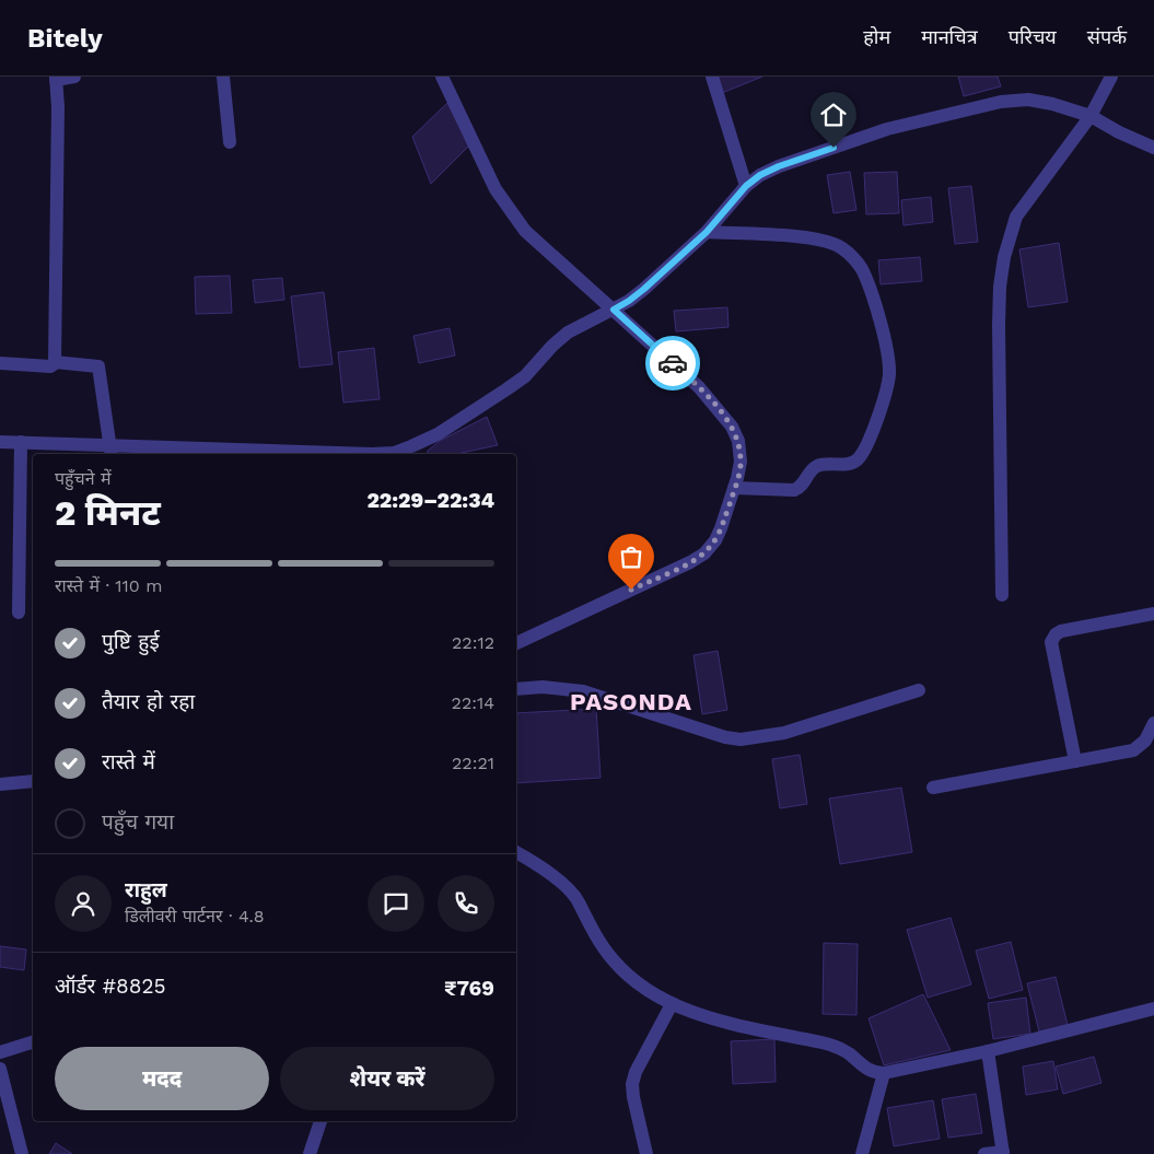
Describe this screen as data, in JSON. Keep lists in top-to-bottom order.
{
  "districts": ["PASONDA"],
  "page": {
    "header": "Bitely",
    "nav": [
      "होम",
      "मानचित्र",
      "परिचय",
      "संपर्क"
    ],
    "heading": ["2 मिनट", "पहुँचने में", "22:29–22:34"],
    "panel": [
      "राहुल",
      "डिलीवरी पार्टनर · 4.8",
      "ऑर्डर #8825",
      "₹769"
    ],
    "bar": "रास्ते में · 110 m",
    "list": [
      ["पुष्टि हुई", "22:12"],
      ["तैयार हो रहा", "22:14"],
      ["रास्ते में", "22:21"],
      "पहुँच गया"
    ],
    "buttons": ["मदद", "शेयर करें"]
  }
}
